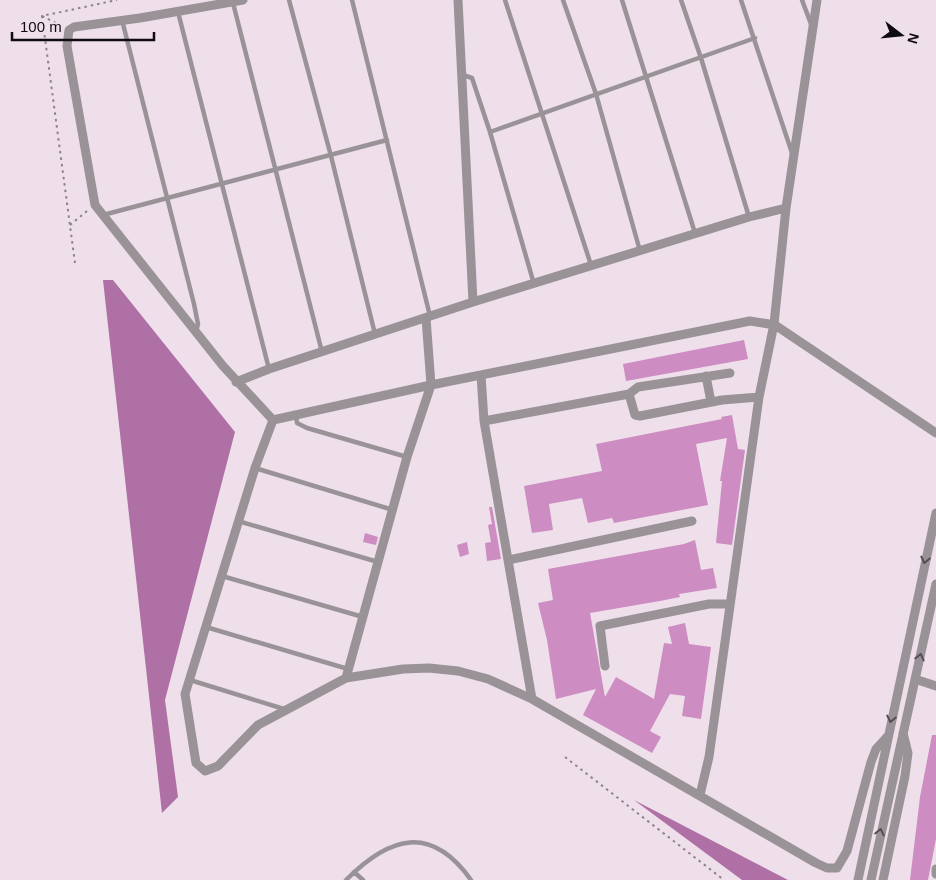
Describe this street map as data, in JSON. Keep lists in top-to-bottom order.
{
  "scale_bar": "100 m",
  "north": "right"
}
